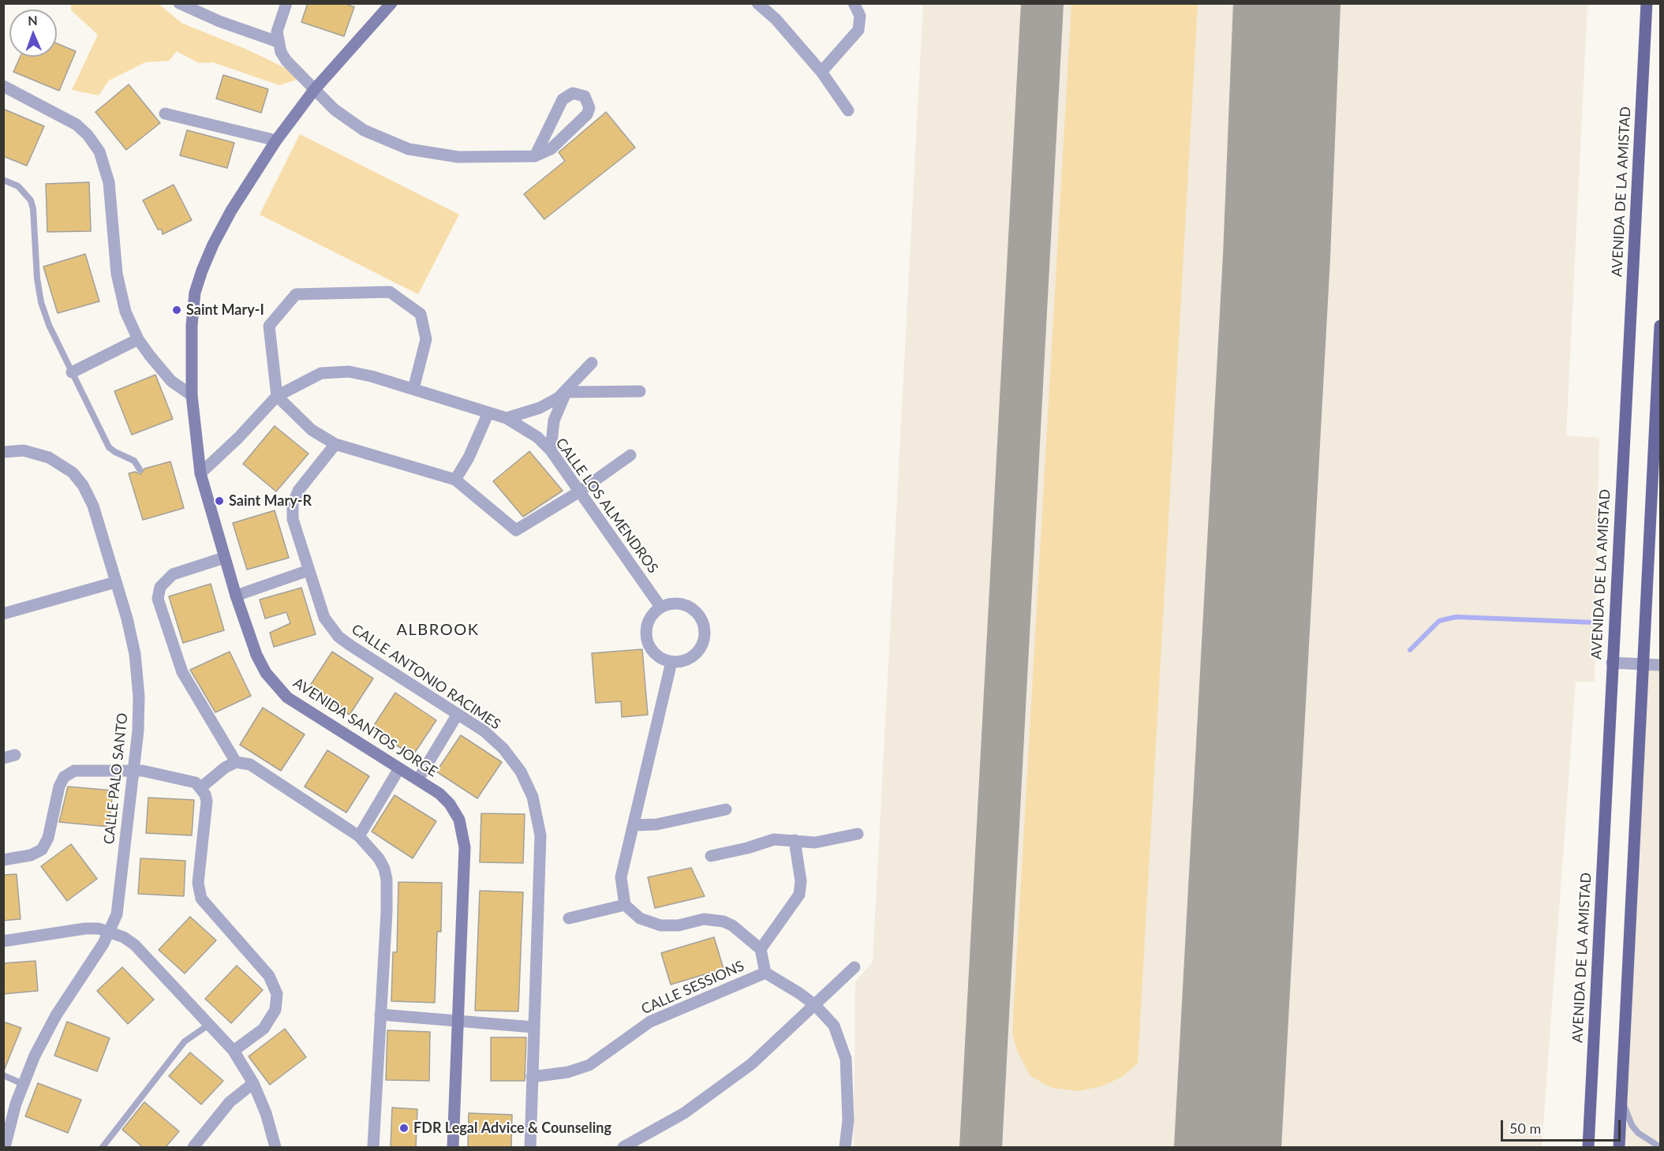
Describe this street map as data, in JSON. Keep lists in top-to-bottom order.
{
  "streets": {
    "main road": ["AVENIDA DE LA AMISTAD", "AVENIDA SANTOS JORGE"],
    "street": [
      "CALLE LOS ALMENDROS",
      "CALLE ANTONIO RACIMES",
      "CALLE PALO SANTO",
      "CALLE SESSIONS"
    ]
  },
  "crossings": [
    ["CALLE LOS ALMENDROS", "AVENIDA SANTOS JORGE"],
    ["CALLE ANTONIO RACIMES", "CALLE SESSIONS"]
  ],
  "districts": ["ALBROOK"],
  "places": ["Saint Mary-I", "Saint Mary-R", "FDR Legal Advice & Counseling"],
  "scale_bar": "50 m",
  "north": "top"
}
